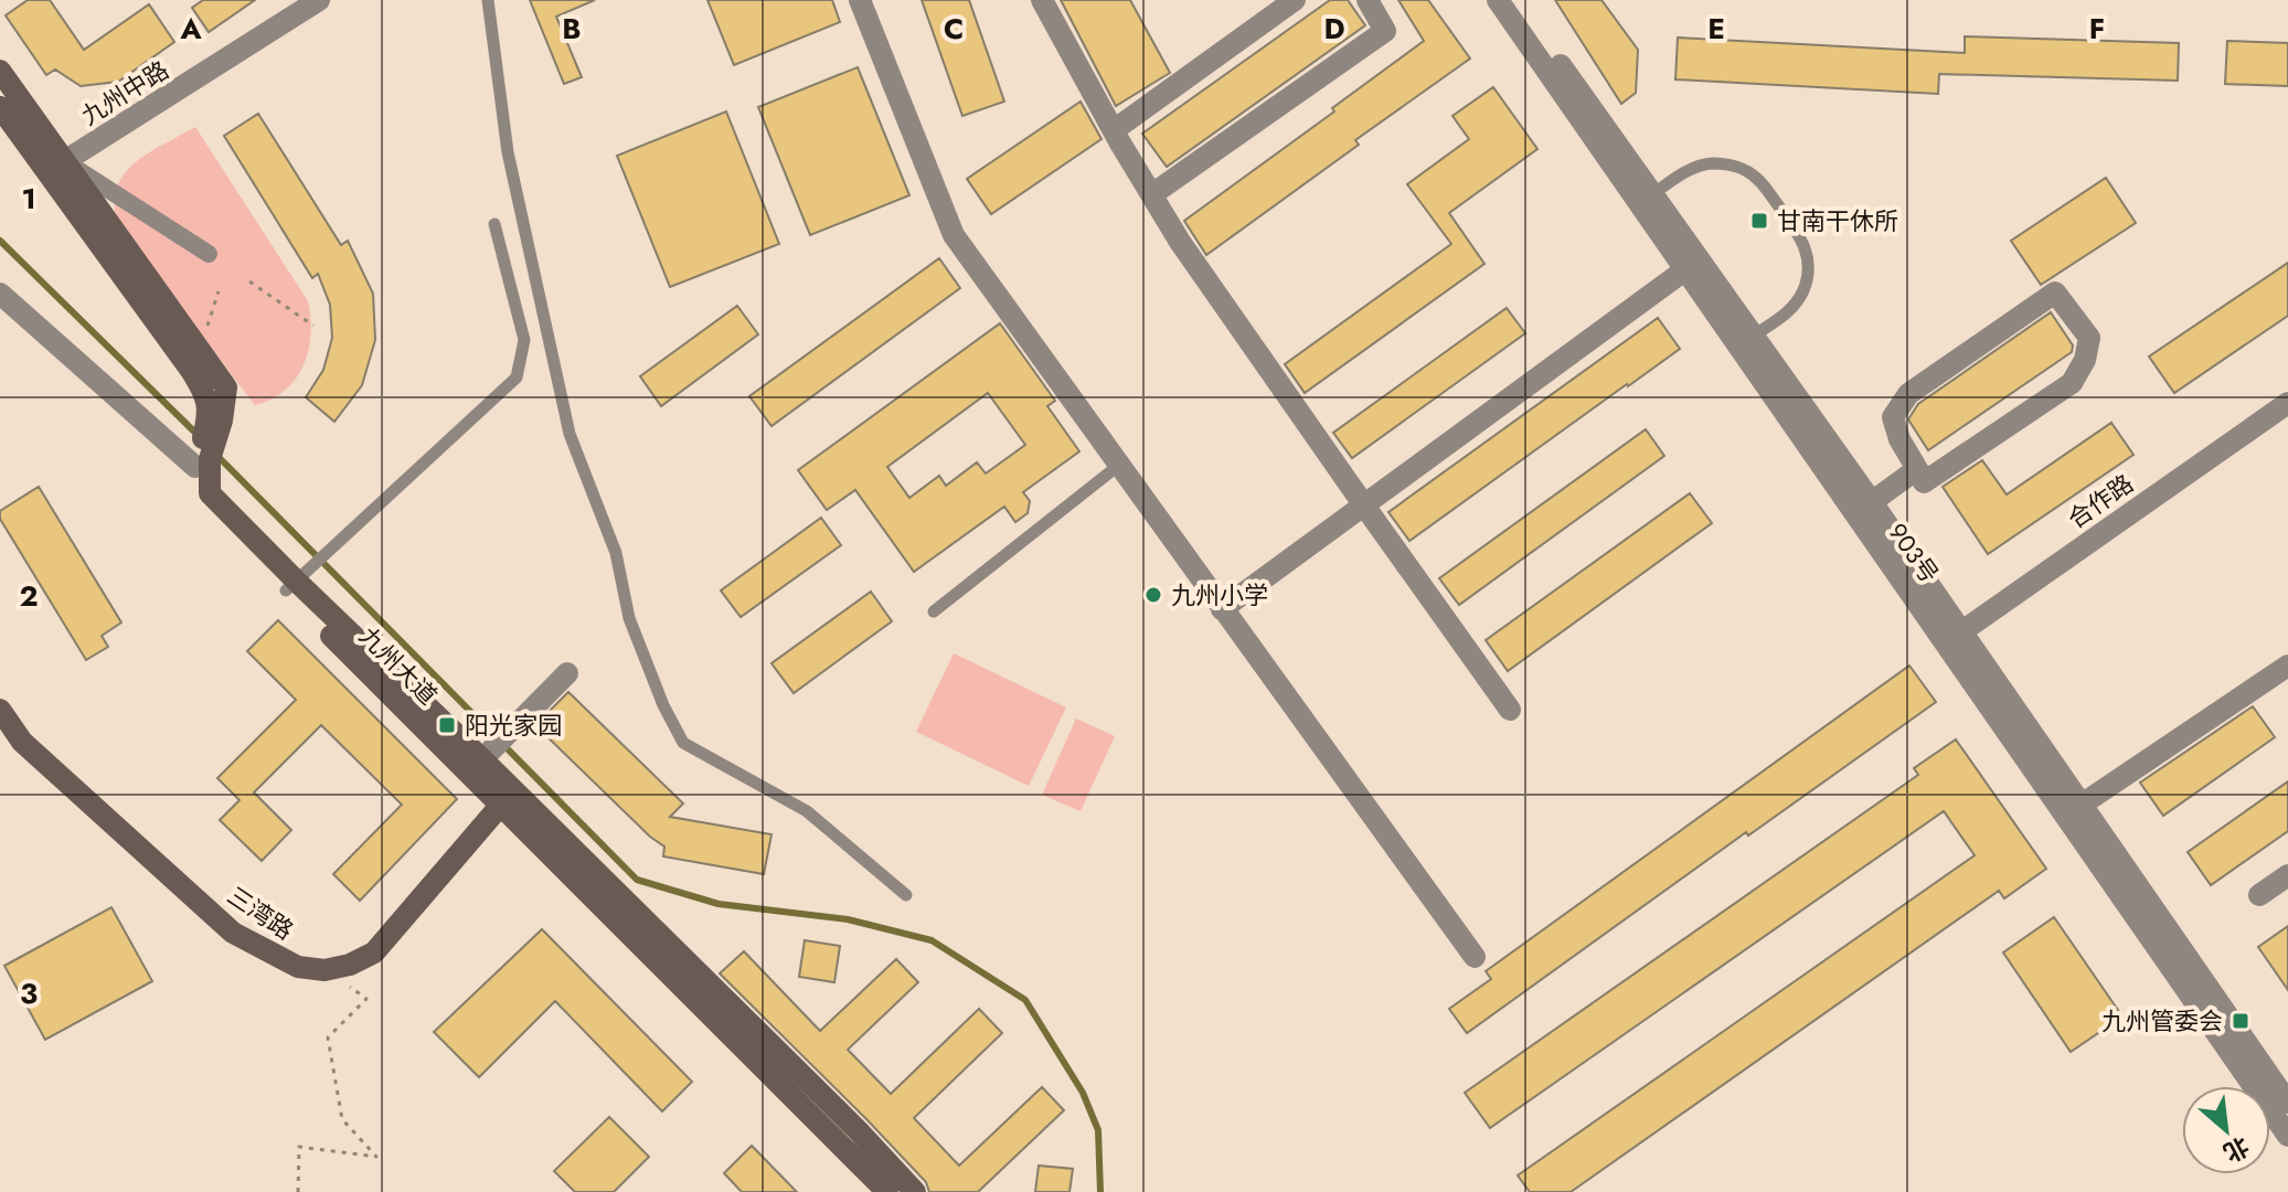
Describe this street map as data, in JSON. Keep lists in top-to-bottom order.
{
  "streets": {
    "main road": ["九州大道", "三湾路"],
    "street": ["九州中路", "合作路", "903号"]
  },
  "crossings": [
    ["九州中路", "九州大道"],
    ["合作路", "903号"]
  ],
  "places": {
    "transit": ["甘南干休所", "阳光家园", "九州管委会"],
    "other": ["九州小学"]
  },
  "north": "bottom right",
  "grid": {
    "columns": [
      "A",
      "B",
      "C",
      "D",
      "E",
      "F"
    ],
    "rows": ["1", "2", "3"]
  }
}
